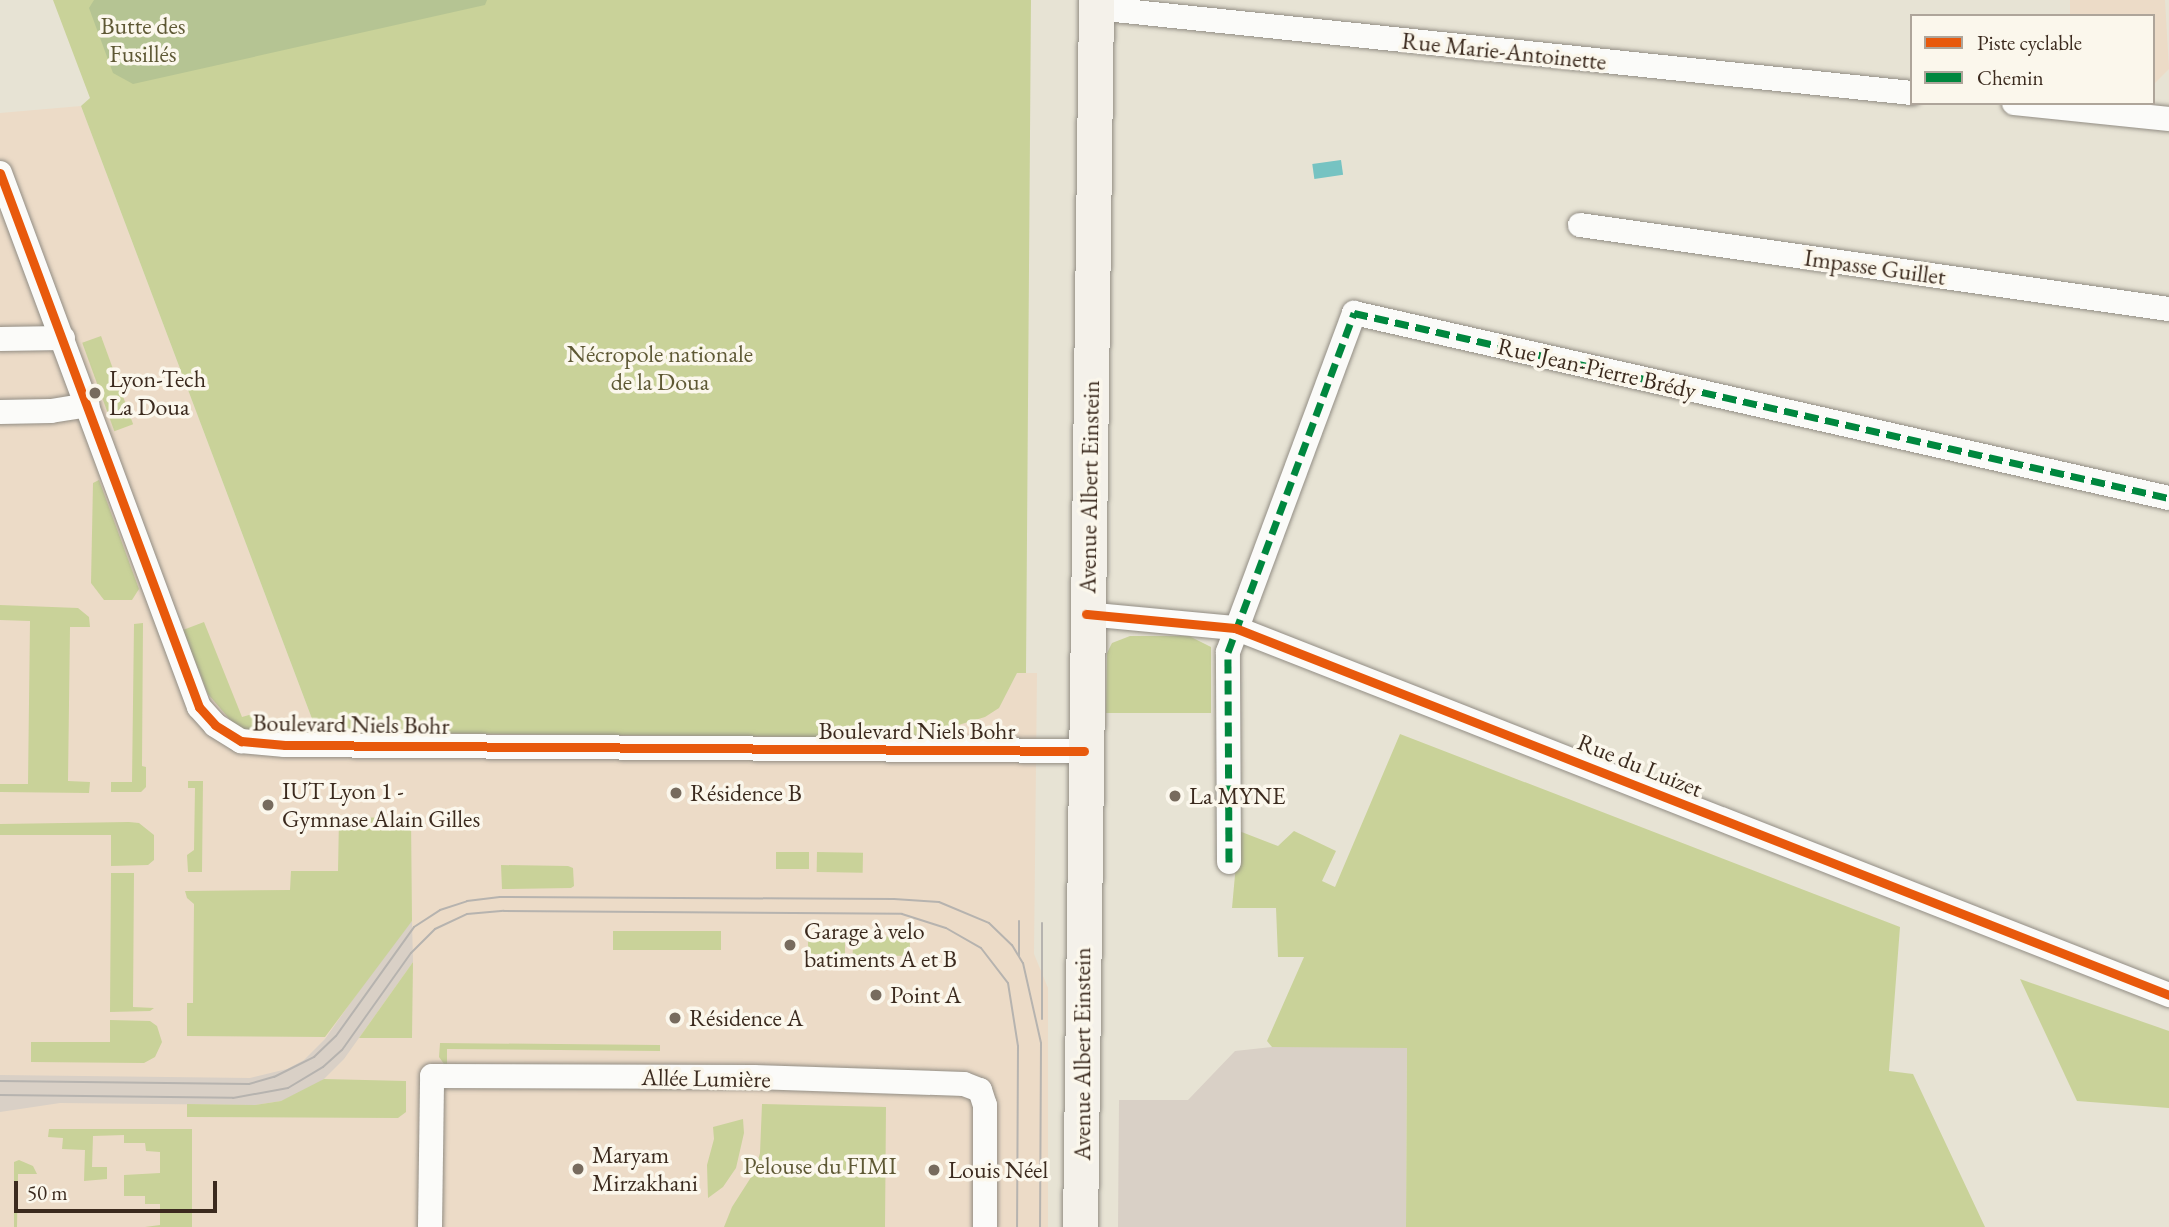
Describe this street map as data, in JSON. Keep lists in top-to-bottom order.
{
  "streets": {
    "street": [
      "Rue Marie-Antoinette",
      "Impasse Guillet",
      "Rue Jean-Pierre Brédy",
      "Avenue Albert Einstein",
      "Boulevard Niels Bohr",
      "Rue du Luizet",
      "Allée Lumière"
    ]
  },
  "crossings": [
    ["Rue Marie-Antoinette", "Avenue Albert Einstein"],
    ["Rue Jean-Pierre Brédy", "Rue du Luizet"],
    ["Avenue Albert Einstein", "Boulevard Niels Bohr"],
    ["Avenue Albert Einstein", "Rue du Luizet"]
  ],
  "parks": ["Butte des Fusillés", "Nécropole nationale de la Doua", "Pelouse du FIMI"],
  "places": [
    "Lyon-Tech La Doua",
    "Résidence B",
    "La MYNE",
    "IUT Lyon 1 - Gymnase Alain Gilles",
    "Garage à velo batiments A et B",
    "Point A",
    "Résidence A",
    "Maryam Mirzakhani",
    "Louis Néel"
  ],
  "legend": ["Piste cyclable", "Chemin"],
  "scale_bar": "50 m"
}
